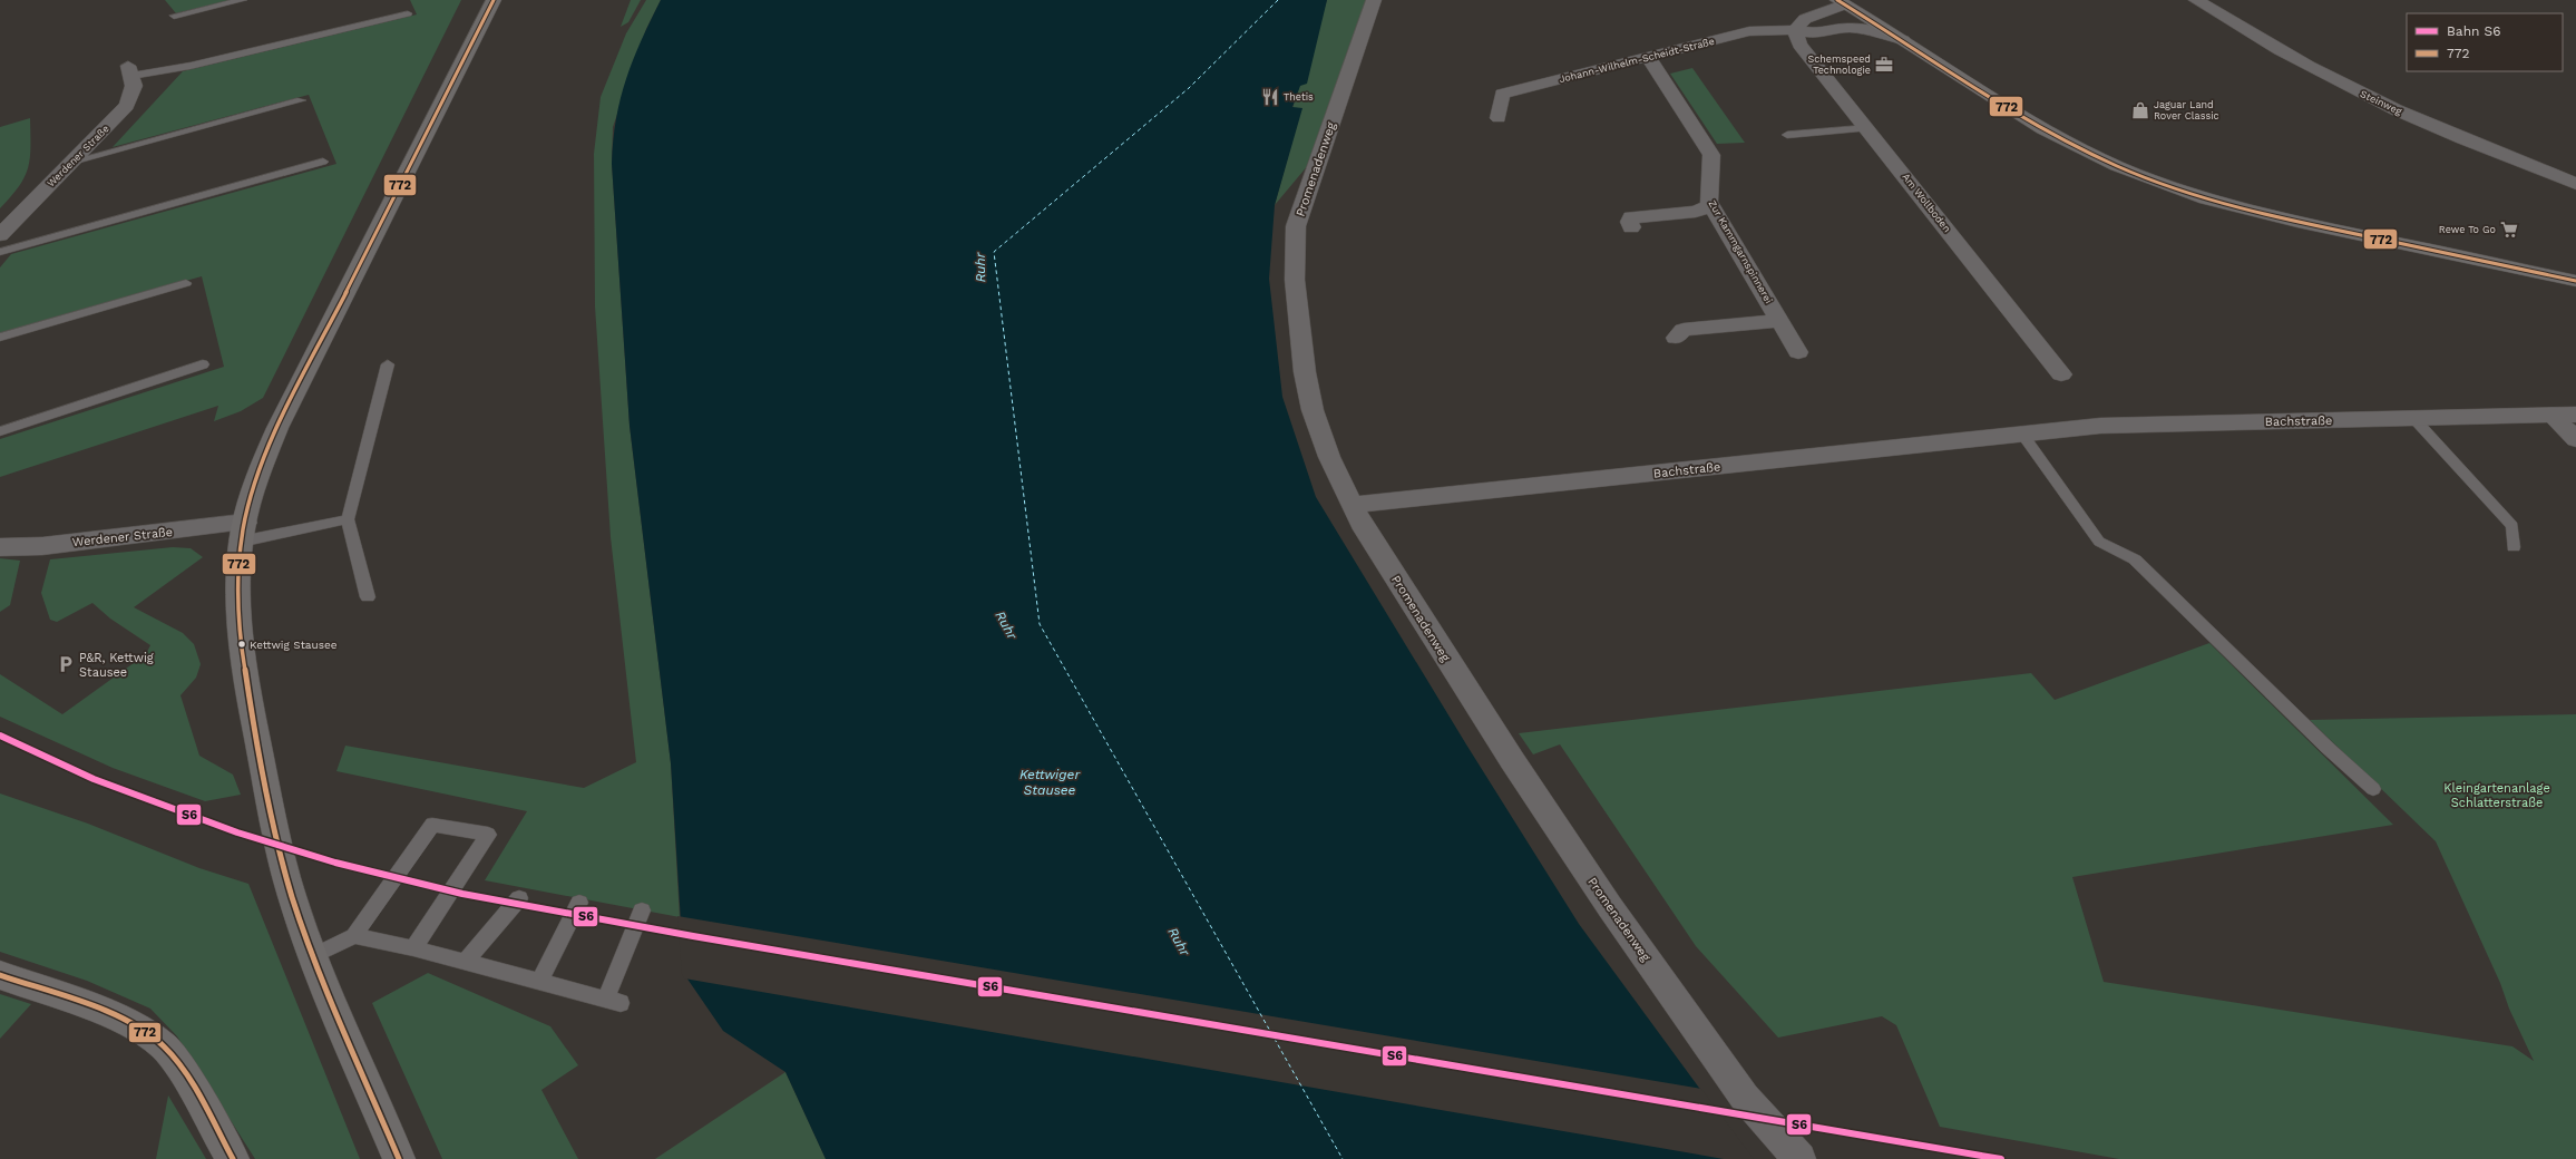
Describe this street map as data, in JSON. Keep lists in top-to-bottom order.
{
  "streets": {
    "street": [
      "Johann-Wilhelm-Scheidt-Straße",
      "Steinweg",
      "Werdener Straße",
      "Promenadenweg",
      "Am Wollboden",
      "Zur Kammgarnspinnerei",
      "Bachstraße"
    ]
  },
  "crossings": [
    ["Johann-Wilhelm-Scheidt-Straße", "Am Wollboden"],
    ["Johann-Wilhelm-Scheidt-Straße", "Zur Kammgarnspinnerei"],
    ["Promenadenweg", "Bachstraße"]
  ],
  "water": ["Ruhr", "Kettwiger Stausee"],
  "parks": ["Kleingartenanlage Schlatterstraße"],
  "places": {
    "office": ["Schemspeed Technologie"],
    "restaurant": ["Thetis"],
    "shop": ["Jaguar Land Rover Classic"],
    "supermarket": ["Rewe To Go"],
    "other": ["Kettwig Stausee"],
    "parking": ["P&R, Kettwig Stausee"]
  },
  "lines": ["transit line 772", "rail line S6"],
  "legend": ["Bahn S6", "772"]
}
